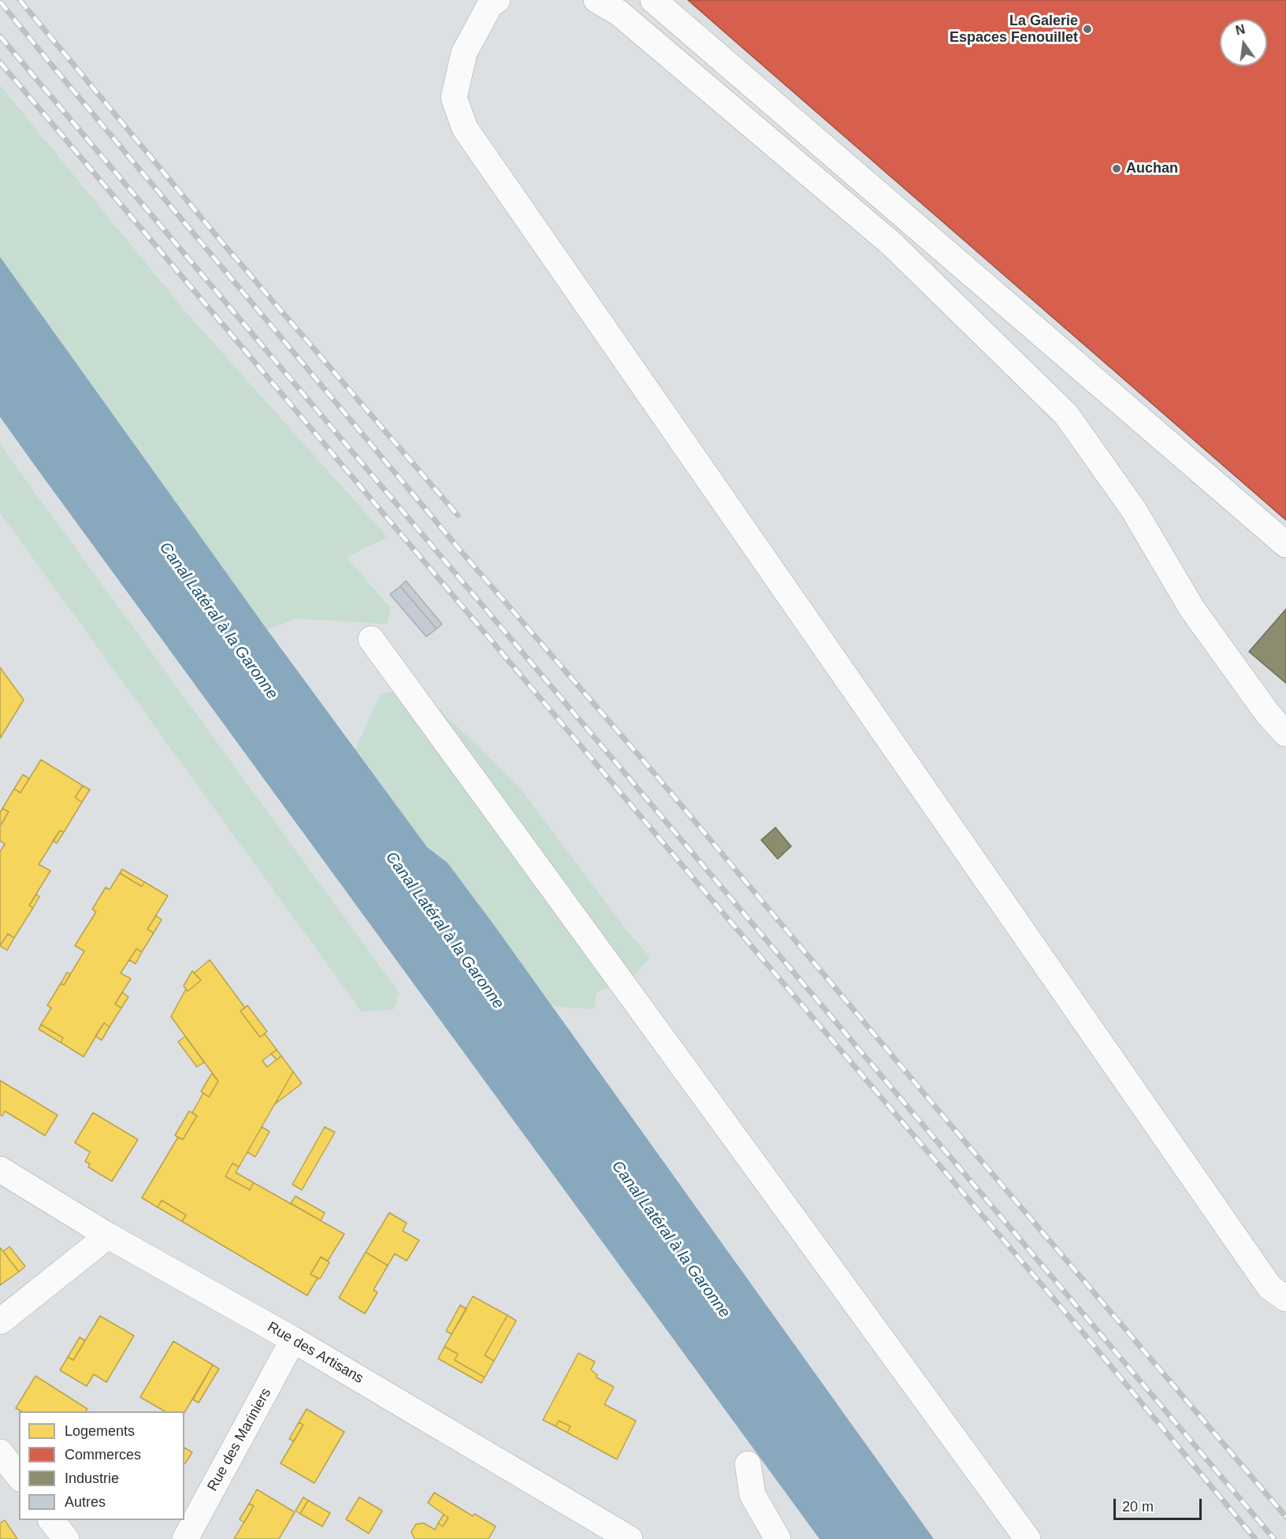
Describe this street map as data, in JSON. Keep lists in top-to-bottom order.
{
  "streets": {
    "street": ["Rue des Artisans", "Rue des Mariniers"]
  },
  "crossings": [
    ["Rue des Artisans", "Rue des Mariniers"]
  ],
  "water": ["Canal Latéral à la Garonne"],
  "places": ["La Galerie Espaces Fenouillet", "Auchan"],
  "legend": [
    "Logements",
    "Commerces",
    "Industrie",
    "Autres"
  ],
  "scale_bar": "20 m",
  "north": "top"
}
